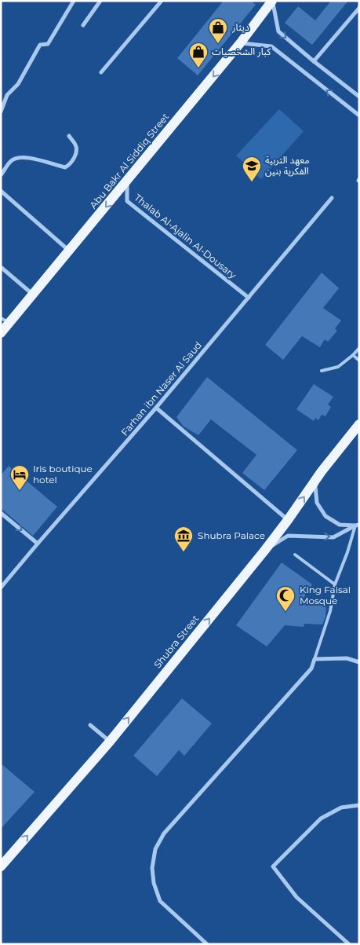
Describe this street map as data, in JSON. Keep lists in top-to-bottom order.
{
  "streets": {
    "main road": ["Abu Bakr Al Siddiq Street", "Shubra Street"],
    "street": ["Thalab Al-Ajalin Al-Dousary", "Farhan ibn Naser Al Saud"]
  },
  "crossings": [
    ["Abu Bakr Al Siddiq Street", "Thalab Al-Ajalin Al-Dousary"],
    ["Thalab Al-Ajalin Al-Dousary", "Farhan ibn Naser Al Saud"]
  ],
  "one_way": ["Abu Bakr Al Siddiq Street", "Shubra Street"],
  "places": {
    "shop": ["ديثار", "كبار الشخصيات"],
    "school or university": ["معهد التربية الفكرية بنين"],
    "hotel": ["Iris boutique hotel"],
    "museum": ["Shubra Palace"],
    "mosque": ["King Faisal Mosque"]
  }
}
